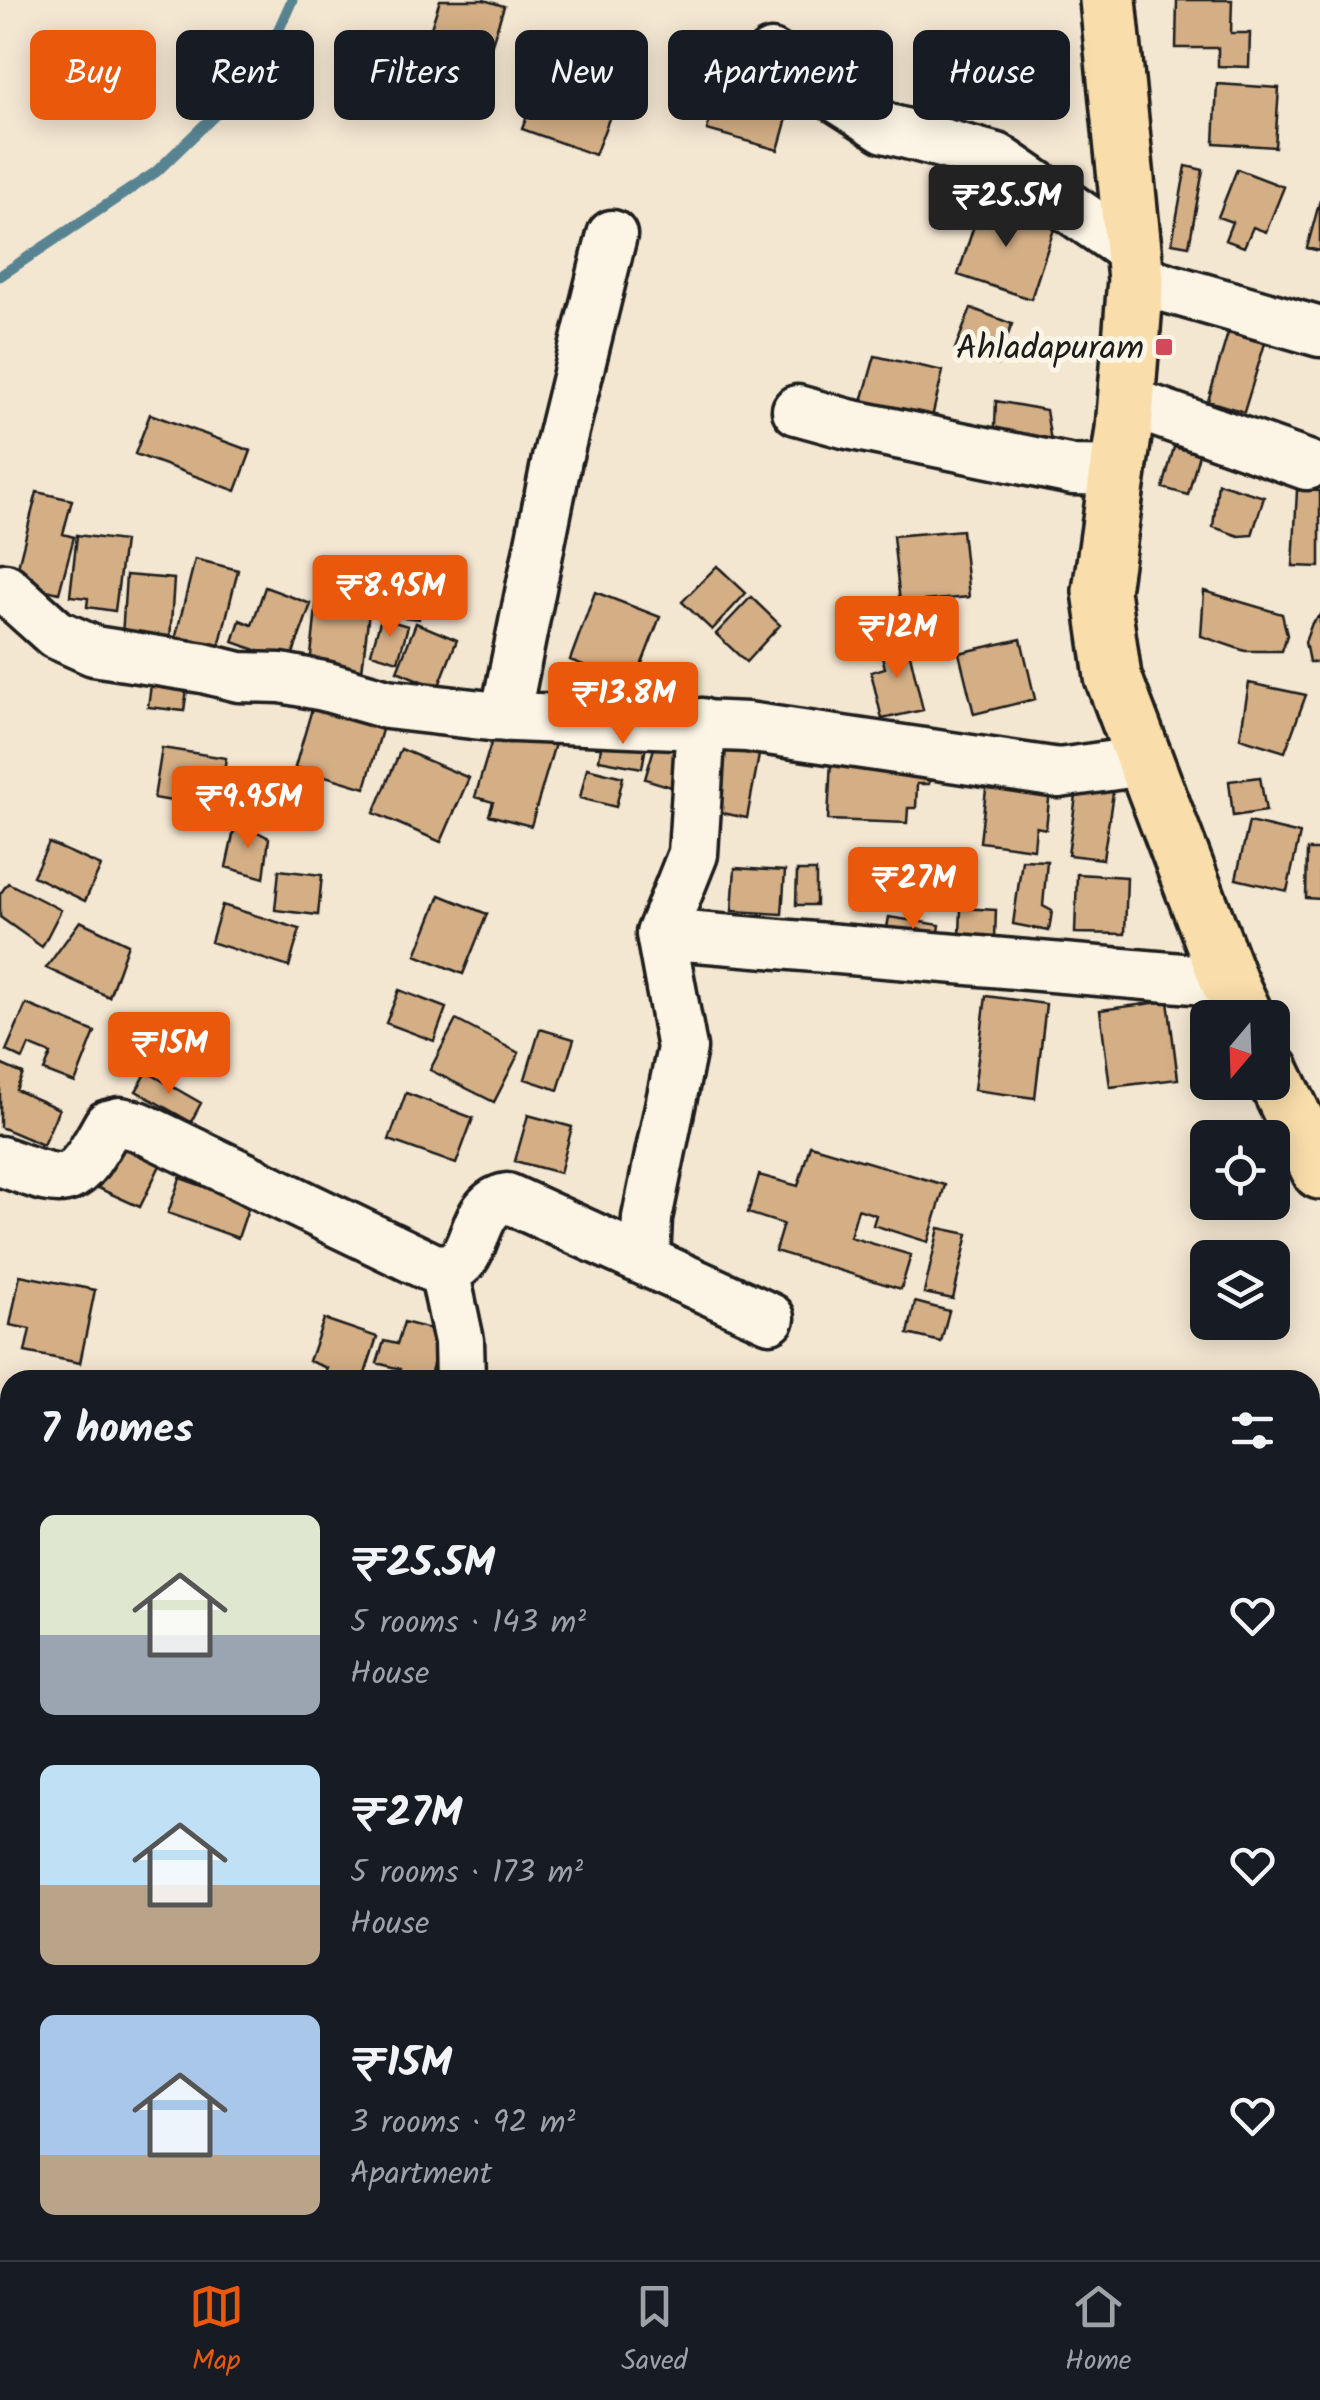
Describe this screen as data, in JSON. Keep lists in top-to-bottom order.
{
  "places": {
    "transit": ["Ahladapuram"]
  },
  "north": "bottom",
  "page": {
    "chip": [
      "Buy",
      "Rent",
      "Filters",
      "New",
      "Apartment",
      "House"
    ],
    "price": [
      "₹25.5M",
      "₹8.95M",
      "₹12M",
      "₹13.8M",
      "₹9.95M",
      "₹27M",
      "₹15M"
    ],
    "heading": "7 homes",
    "list": [
      {
        "name": "₹25.5M",
        "note": "5 rooms · 143 m² · House"
      },
      {
        "name": "₹27M",
        "note": "5 rooms · 173 m² · House"
      },
      {
        "name": "₹15M",
        "note": "3 rooms · 92 m² · Apartment"
      }
    ],
    "tabs": ["Map", "Saved", "Home"]
  }
}
